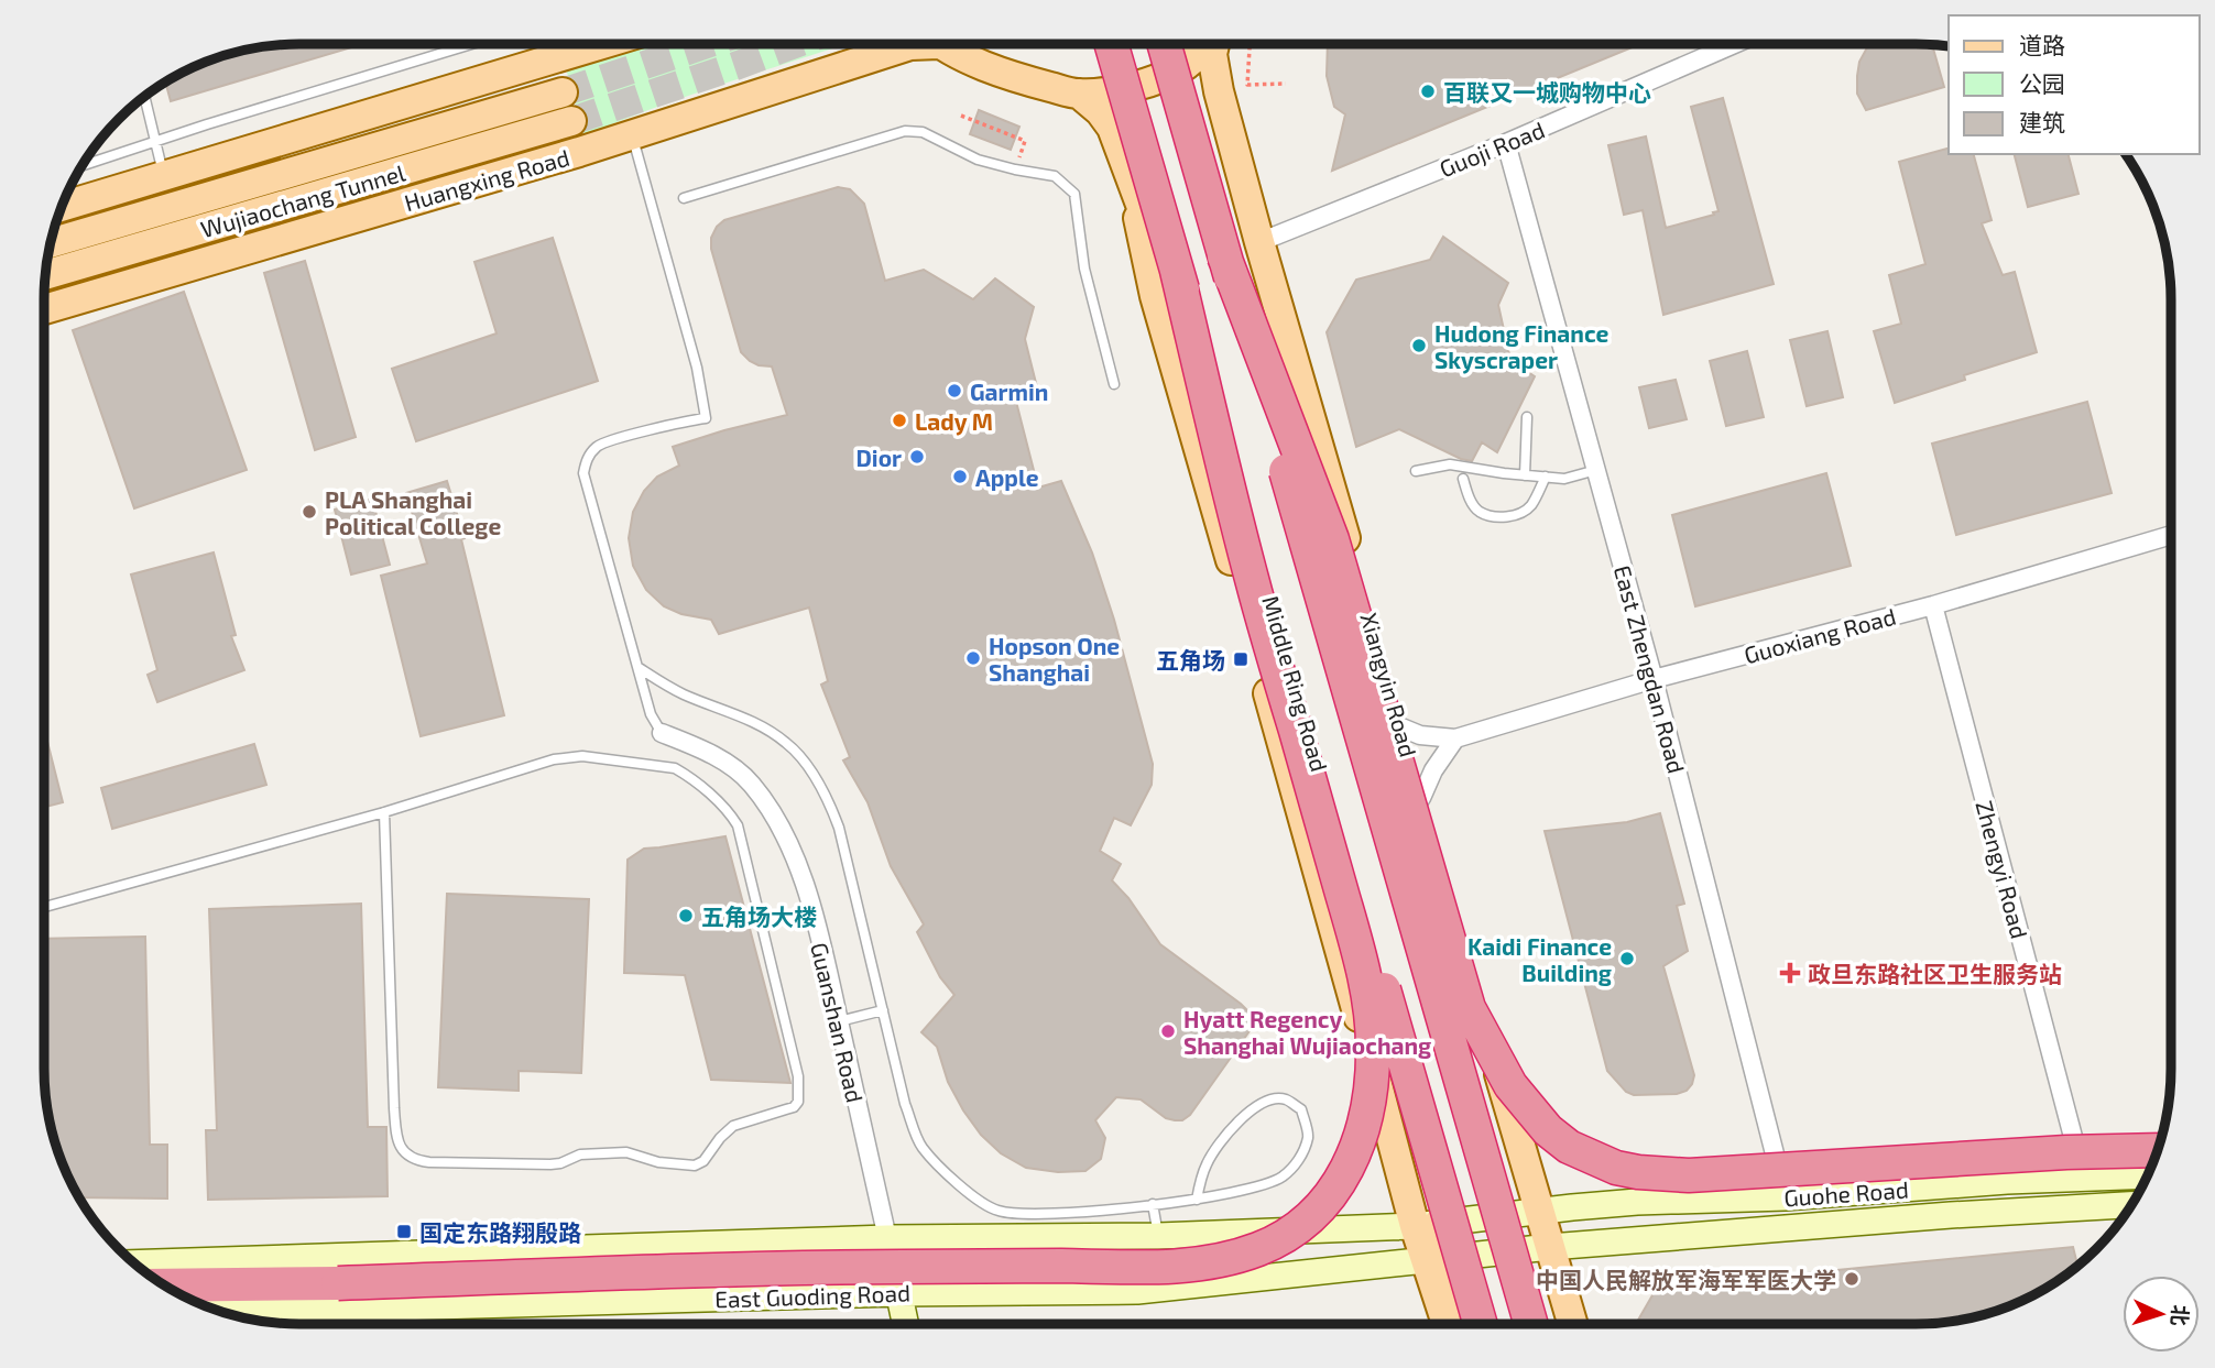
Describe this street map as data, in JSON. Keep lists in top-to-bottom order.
{
  "streets": {
    "highway": ["Middle Ring Road"],
    "main road": ["Huangxing Road", "Wujiaochang Tunnel", "Xiangyin Road"],
    "street": [
      "Guoji Road",
      "Guoxiang Road",
      "East Zhengdan Road",
      "Zhengyi Road",
      "Guanshan Road",
      "Guohe Road",
      "East Guoding Road"
    ]
  },
  "crossings": [
    ["Guoji Road", "East Zhengdan Road"],
    ["Guoji Road", "Xiangyin Road"],
    ["Guoxiang Road", "East Zhengdan Road"],
    ["Guoxiang Road", "Xiangyin Road"],
    ["Guoxiang Road", "Zhengyi Road"],
    ["East Zhengdan Road", "Guohe Road"],
    ["Xiangyin Road", "Guohe Road"],
    ["Zhengyi Road", "Guohe Road"],
    ["Guanshan Road", "Guohe Road"],
    ["Guohe Road", "East Guoding Road"]
  ],
  "places": {
    "other": [
      "百联又一城购物中心",
      "Hudong Finance Skyscraper",
      "Garmin",
      "Lady M",
      "Dior",
      "Apple",
      "PLA Shanghai Political College",
      "Hopson One Shanghai",
      "五角场大楼",
      "Kaidi Finance Building",
      "Hyatt Regency Shanghai Wujiaochang",
      "中国人民解放军海军军医大学"
    ],
    "transit": ["五角场", "国定东路翔殷路"],
    "health": ["政旦东路社区卫生服务站"]
  },
  "legend": ["道路", "公园", "建筑"],
  "north": "right"
}
